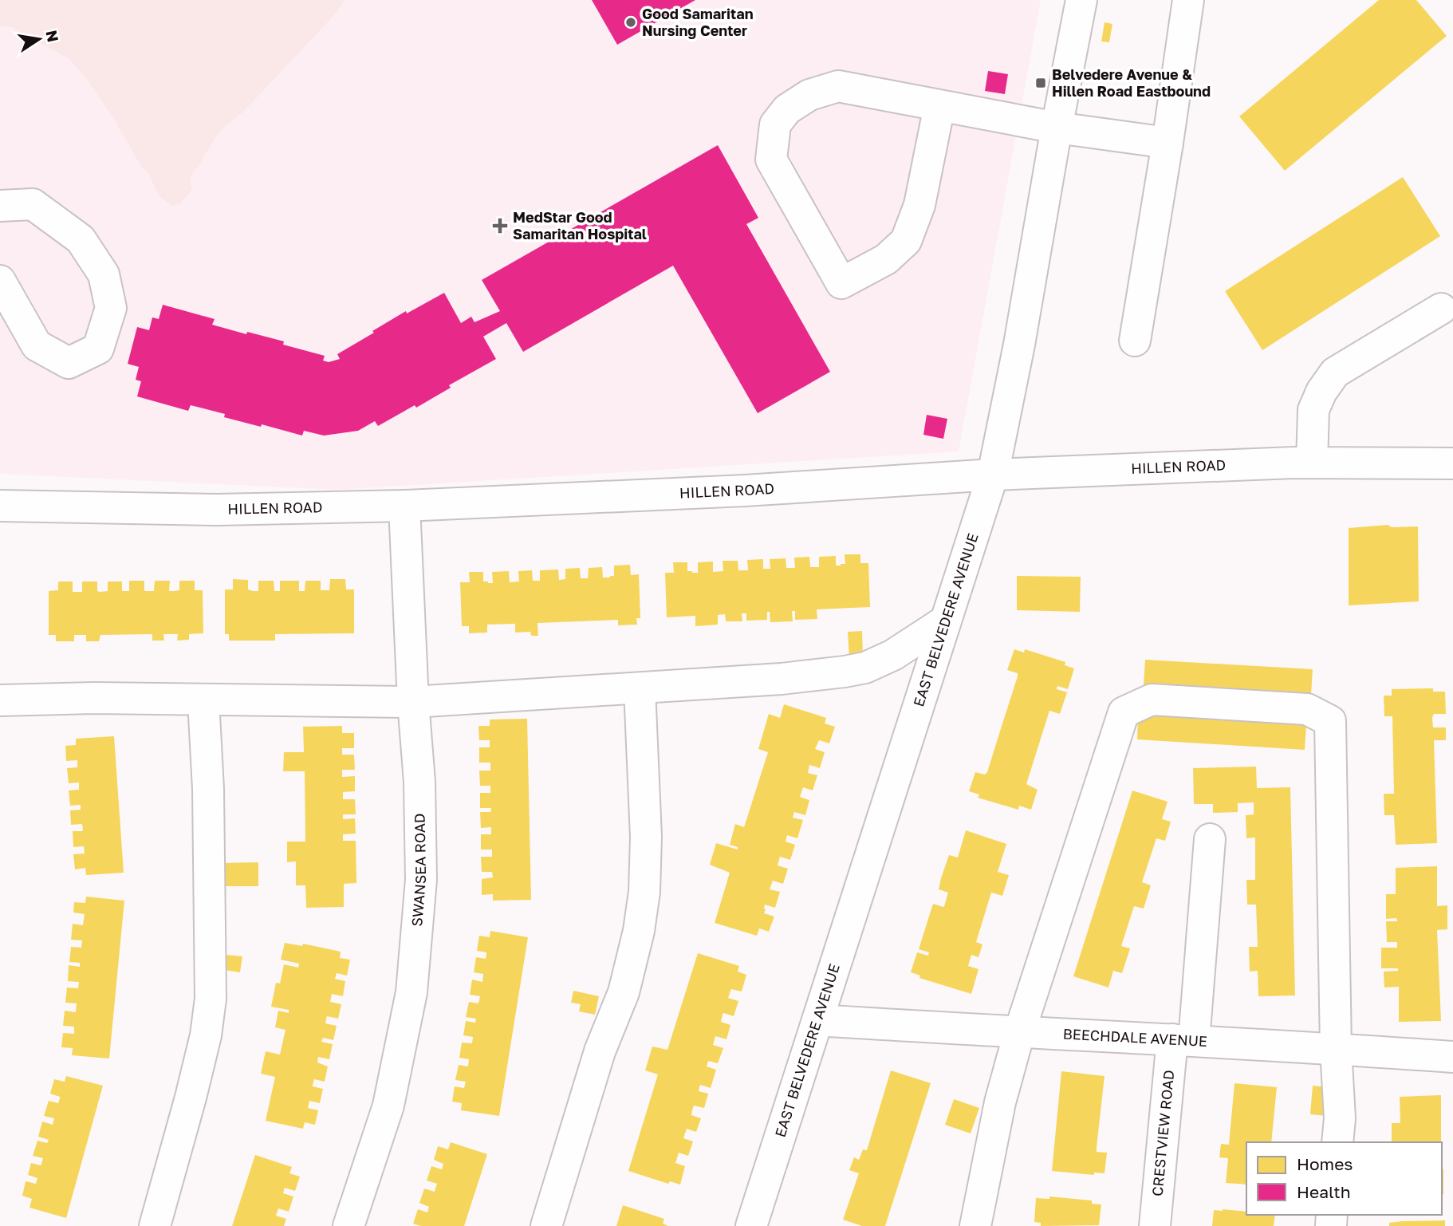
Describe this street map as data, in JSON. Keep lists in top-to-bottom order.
{
  "streets": {
    "street": [
      "HILLEN ROAD",
      "EAST BELVEDERE AVENUE",
      "SWANSEA ROAD",
      "BEECHDALE AVENUE",
      "CRESTVIEW ROAD"
    ]
  },
  "crossings": [
    ["HILLEN ROAD", "EAST BELVEDERE AVENUE"],
    ["HILLEN ROAD", "SWANSEA ROAD"],
    ["EAST BELVEDERE AVENUE", "BEECHDALE AVENUE"],
    ["BEECHDALE AVENUE", "CRESTVIEW ROAD"]
  ],
  "places": {
    "other": ["Good Samaritan Nursing Center"],
    "transit": ["Belvedere Avenue & Hillen Road Eastbound"],
    "health": ["MedStar Good Samaritan Hospital"]
  },
  "legend": ["Homes", "Health"],
  "north": "right"
}
